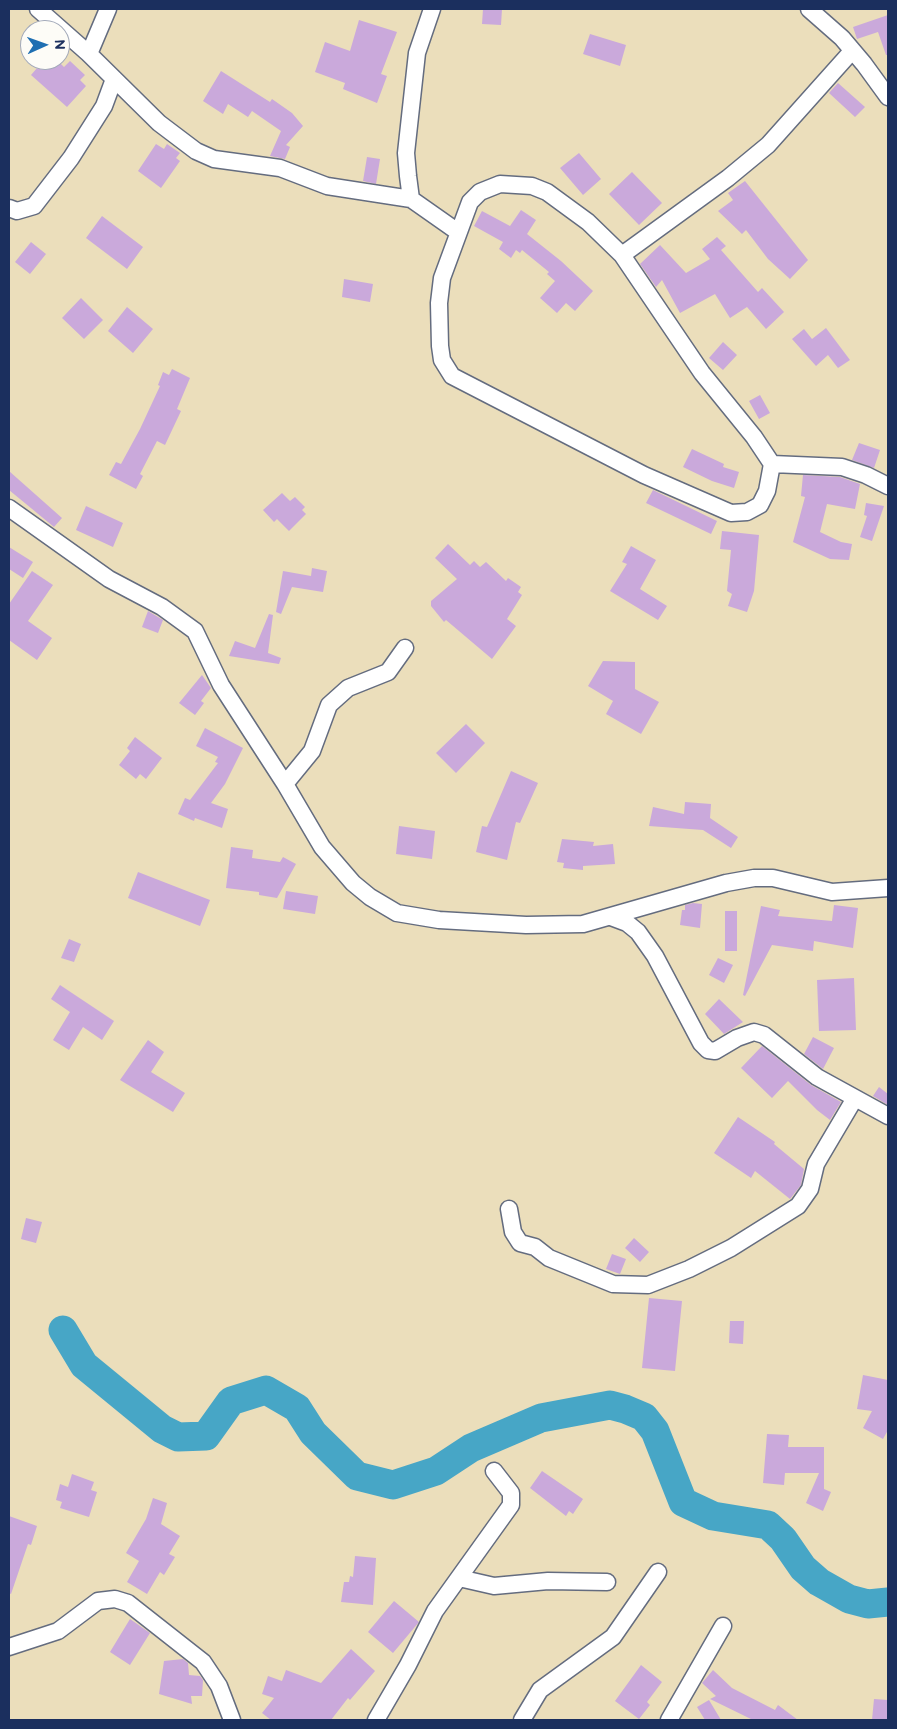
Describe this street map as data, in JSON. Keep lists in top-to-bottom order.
{
  "north": "right"
}
